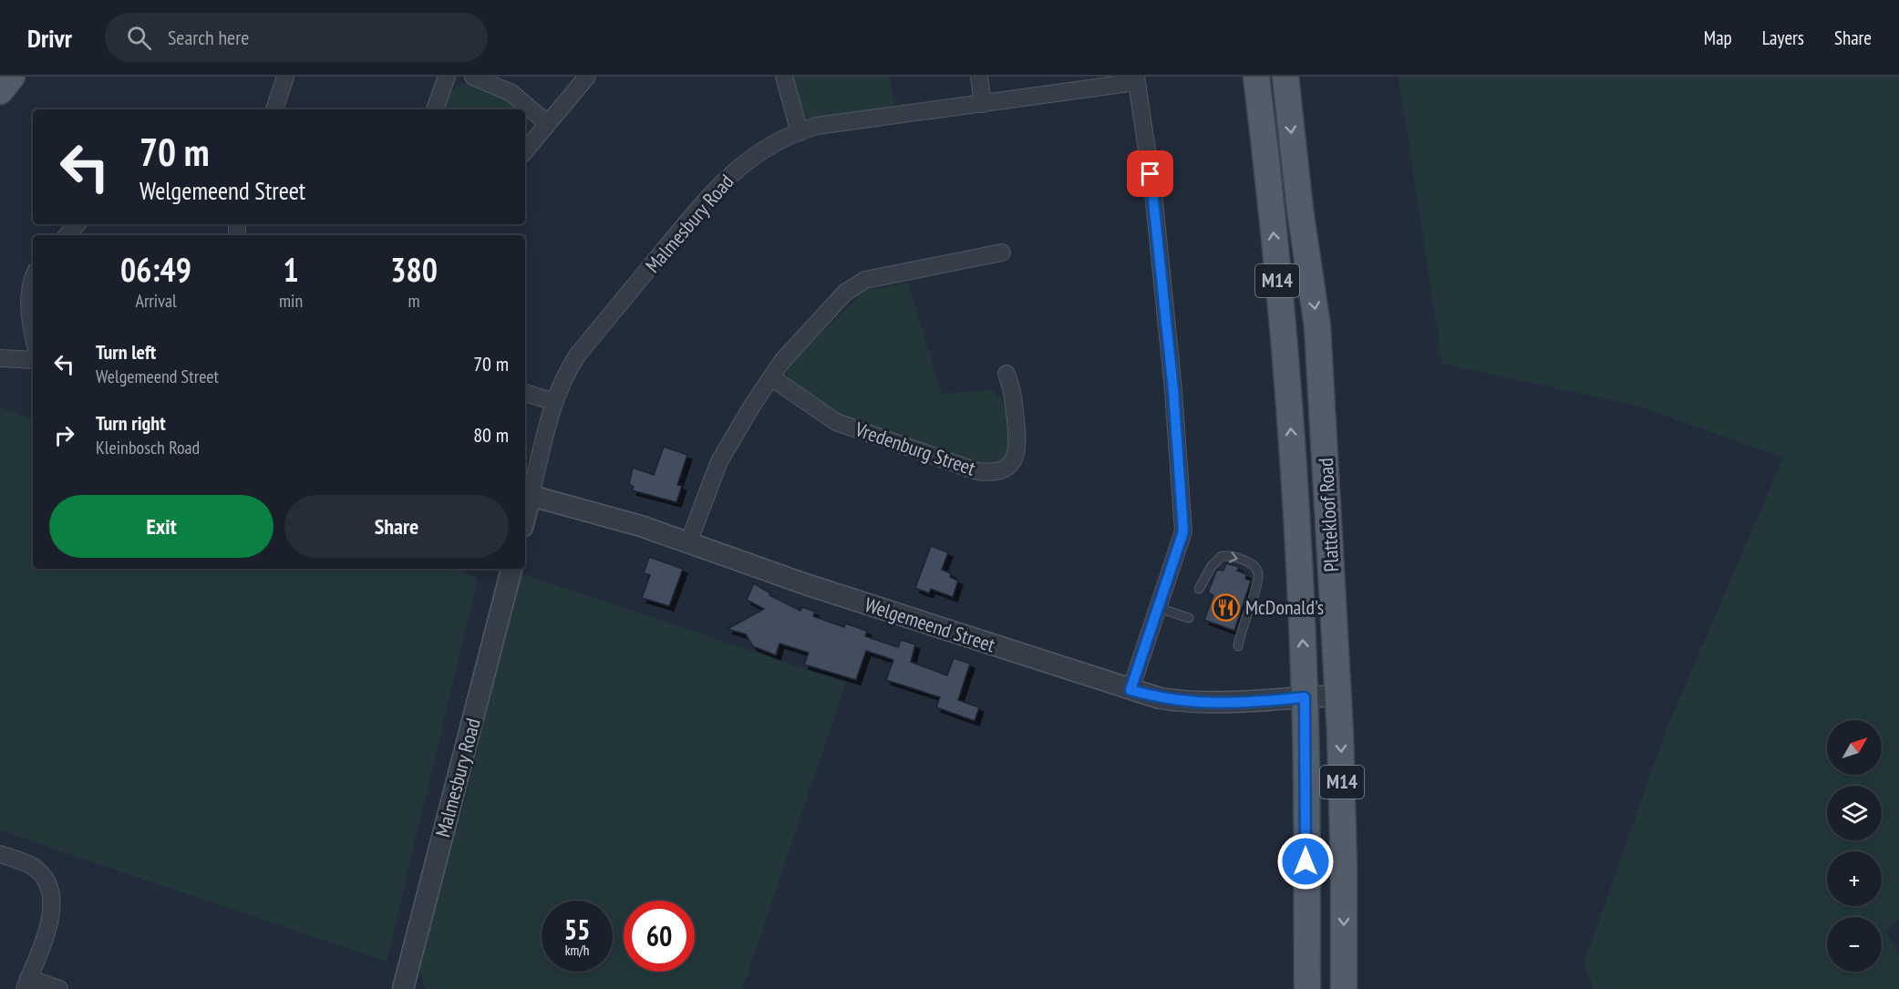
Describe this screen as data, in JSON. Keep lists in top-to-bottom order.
{
  "streets": {
    "main road": ["M14", "Plattekloof Road"],
    "street": ["Malmesbury Road", "Vredenburg Street", "Welgemeend Street"]
  },
  "crossings": [
    ["Malmesbury Road", "Welgemeend Street"],
    ["Plattekloof Road", "Welgemeend Street"]
  ],
  "places": {
    "restaurant": ["McDonald's"]
  },
  "north": "top right",
  "page": {
    "header": "Drivr",
    "search": "Search here",
    "nav": ["Map", "Layers", "Share"],
    "turn": ["70 m", "Welgemeend Street"],
    "eta": [
      "06:49",
      "Arrival",
      "1",
      "min",
      "380",
      "m"
    ],
    "list": [
      {
        "name": "Turn left",
        "note": "Welgemeend Street",
        "value": "70 m"
      },
      {
        "name": "Turn right",
        "note": "Kleinbosch Road",
        "value": "80 m"
      }
    ],
    "buttons": ["Exit", "Share"],
    "map_buttons": ["+", "−"],
    "speed": "55 km/h",
    "limit": "60"
  }
}
